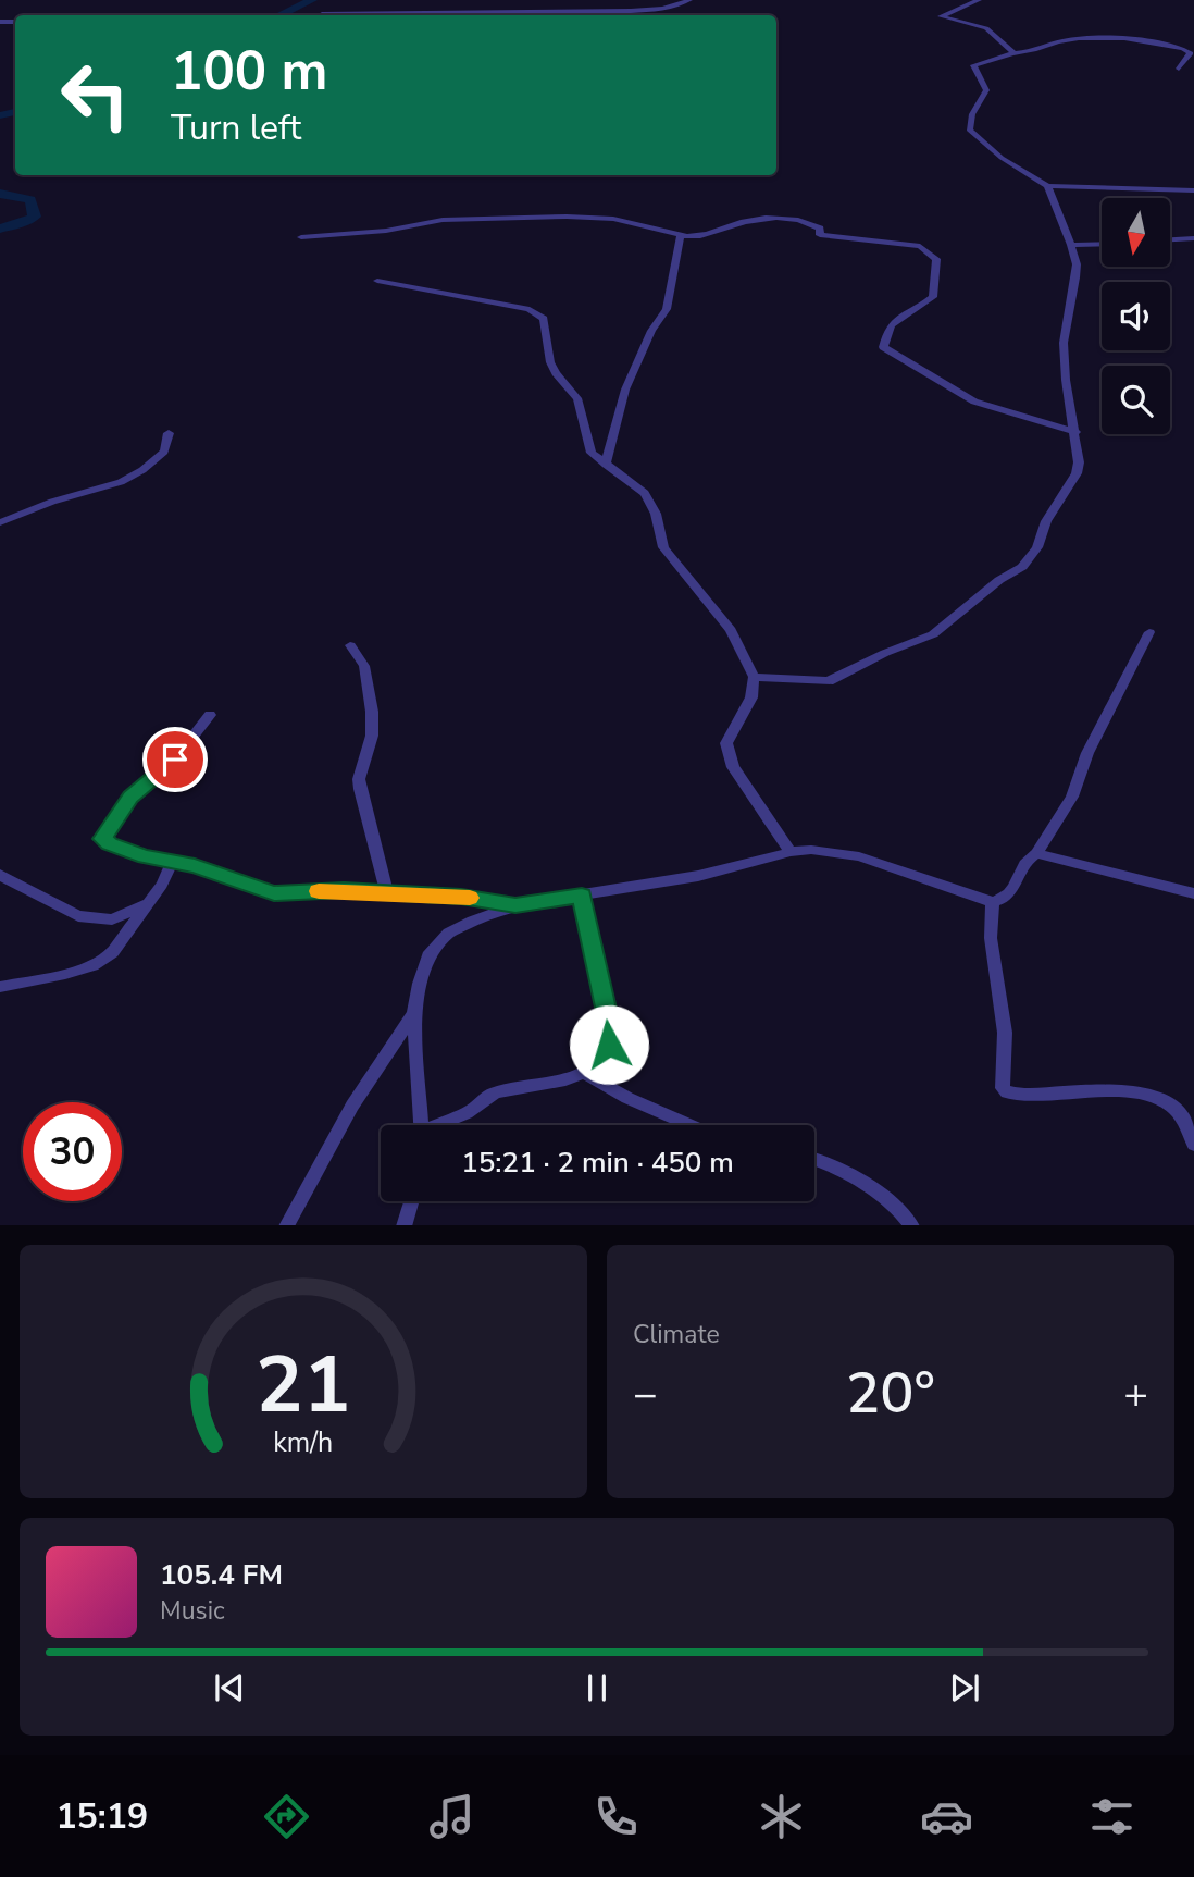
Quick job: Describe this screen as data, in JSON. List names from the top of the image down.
{
  "north": "bottom",
  "page": {
    "turn": ["100 m", "Turn left"],
    "limit": "30",
    "trip": "15:21 · 2 min · 450 m",
    "tile": "Climate",
    "heat": ["−", "20°", "+"],
    "song": ["105.4 FM", "Music"],
    "tabs": "15:19",
    "gauge": ["21", "km/h"]
  }
}
